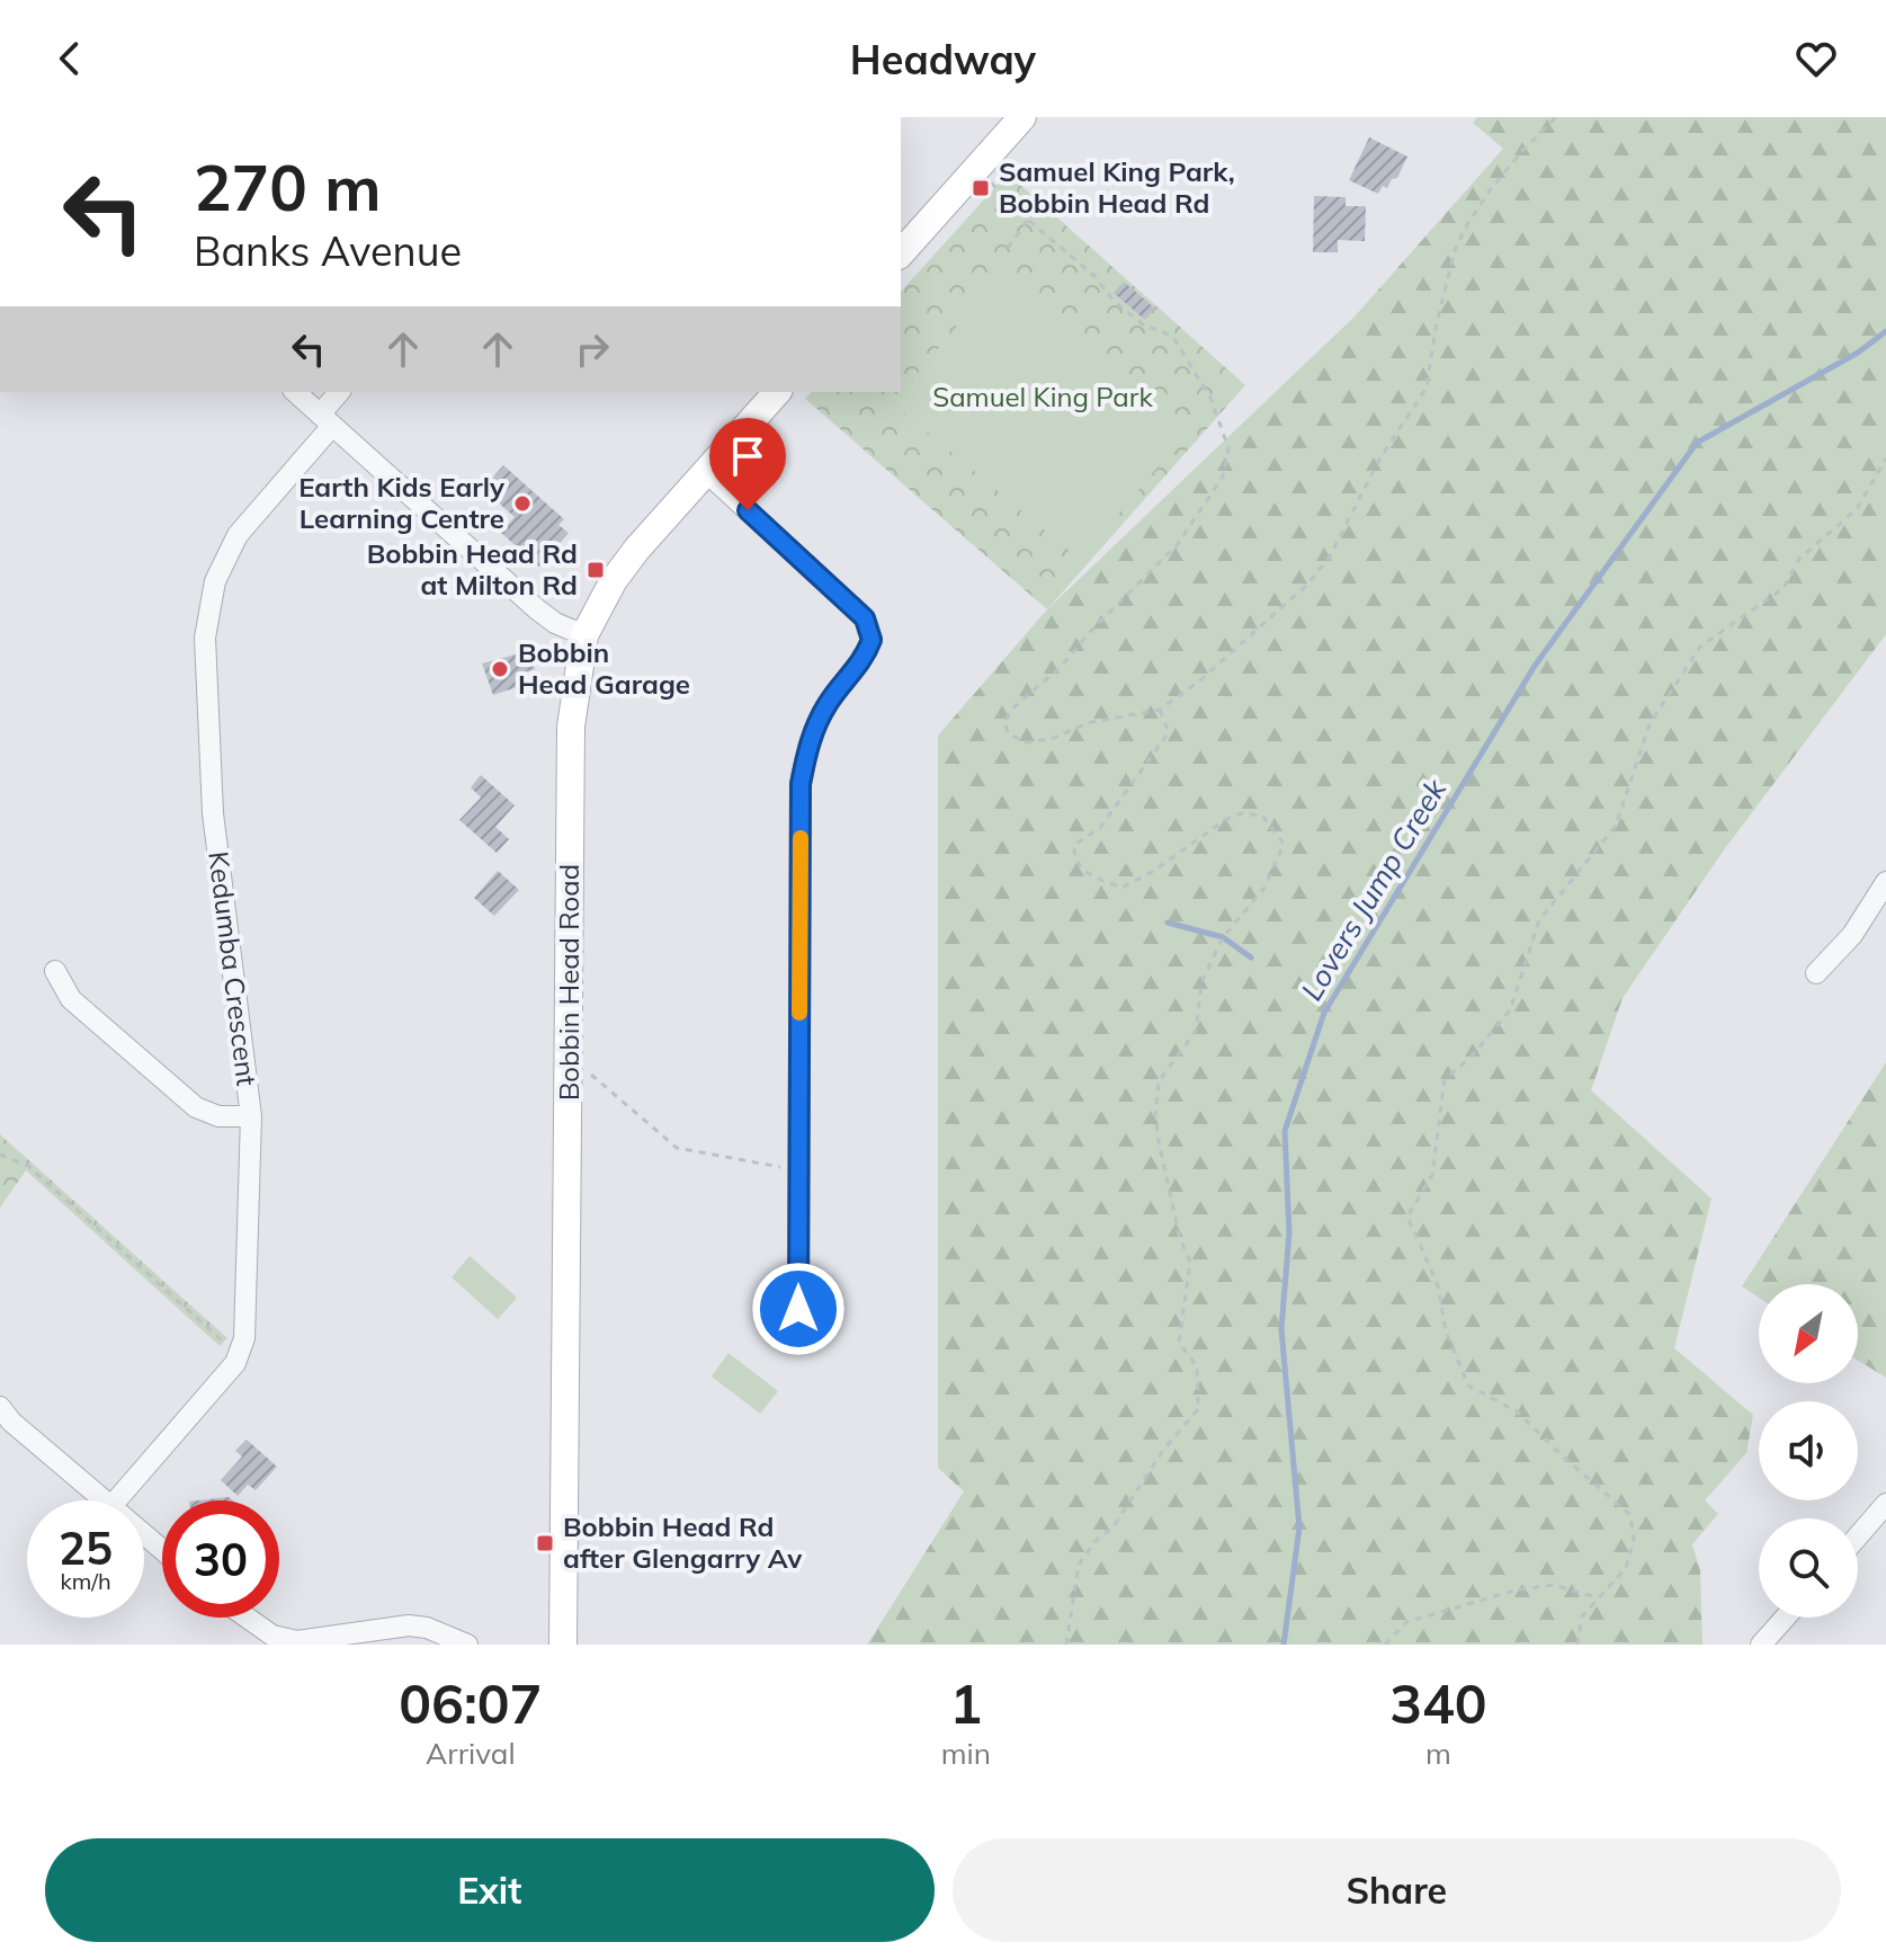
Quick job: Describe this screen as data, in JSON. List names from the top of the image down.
{
  "streets": {
    "main road": ["Bobbin Head Road"],
    "street": ["Kedumba Crescent"]
  },
  "water": ["Lovers Jump Creek"],
  "parks": ["Samuel King Park"],
  "places": {
    "transit": ["Samuel King Park, Bobbin Head Rd", "Bobbin Head Rd at Milton Rd", "Bobbin Head Rd after Glengarry Av"],
    "other": ["Earth Kids Early Learning Centre", "Bobbin Head Garage"]
  },
  "north": "bottom left",
  "page": {
    "header": "Headway",
    "turn": ["270 m", "Banks Avenue"],
    "speed": "25 km/h",
    "limit": "30",
    "eta": [
      "06:07",
      "Arrival",
      "1",
      "min",
      "340",
      "m"
    ],
    "buttons": ["Exit", "Share"]
  }
}
